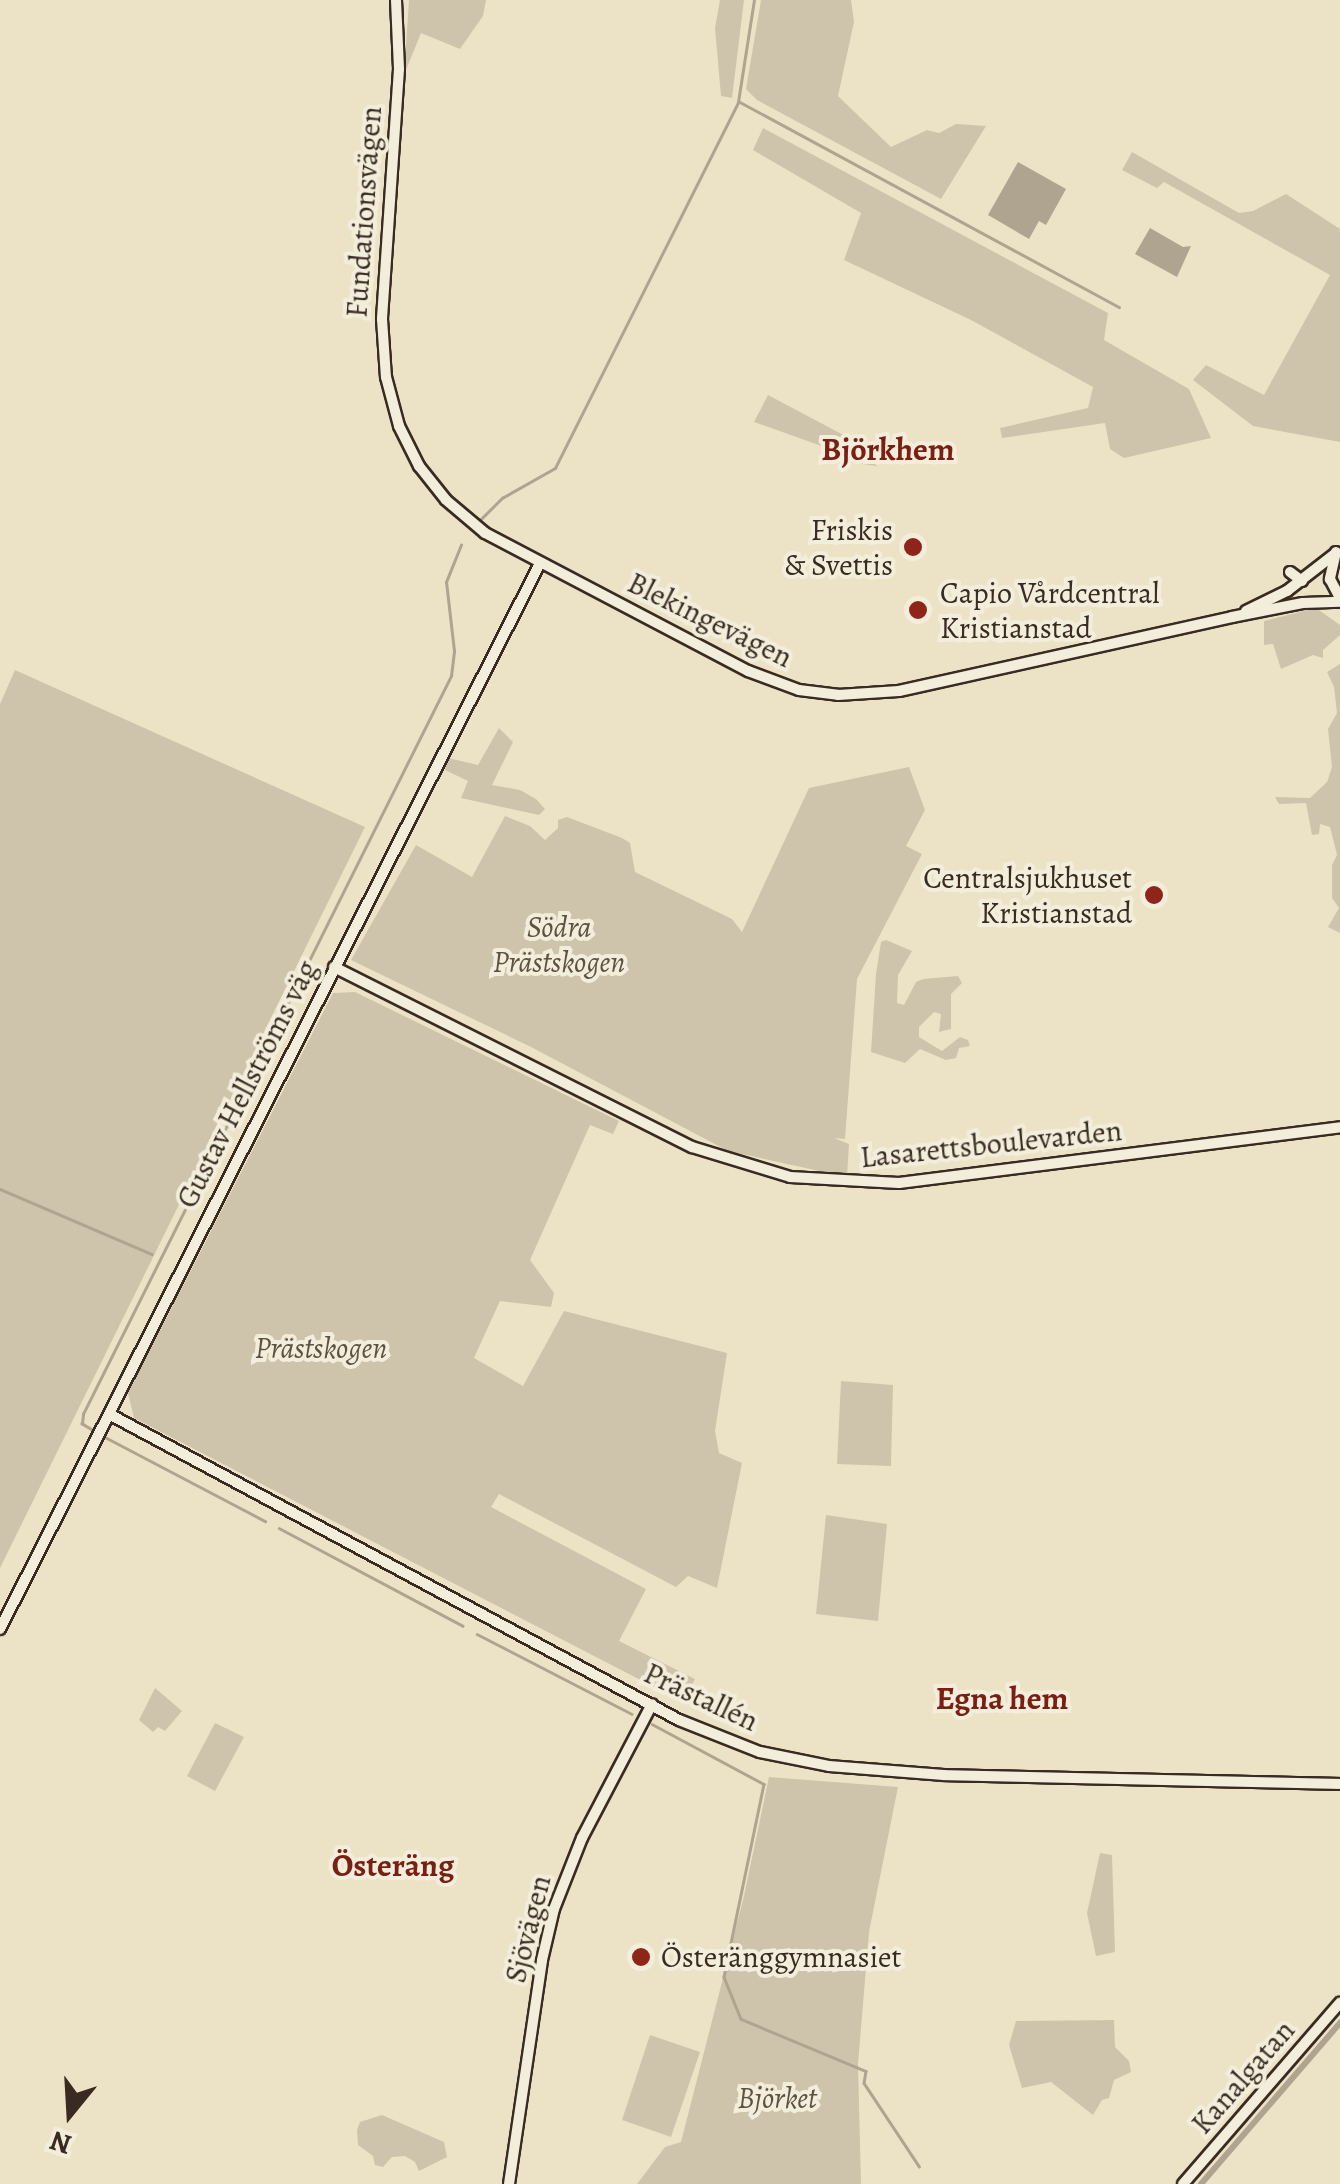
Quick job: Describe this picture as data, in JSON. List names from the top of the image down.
{
  "streets": {
    "street": [
      "Fundationsvägen",
      "Blekingevägen",
      "Gustav Hellströms väg",
      "Lasarettsboulevarden",
      "Prästallén",
      "Sjövägen",
      "Kanalgatan"
    ]
  },
  "crossings": [
    ["Fundationsvägen", "Blekingevägen"],
    ["Blekingevägen", "Gustav Hellströms väg"],
    ["Gustav Hellströms väg", "Lasarettsboulevarden"],
    ["Gustav Hellströms väg", "Prästallén"],
    ["Prästallén", "Sjövägen"]
  ],
  "districts": ["Björkhem", "Egna hem", "Österäng"],
  "parks": ["Södra Prästskogen", "Prästskogen", "Björket"],
  "places": [
    "Friskis & Svettis",
    "Capio Vårdcentral Kristianstad",
    "Centralsjukhuset Kristianstad",
    "Österänggymnasiet"
  ],
  "north": "bottom"
}
